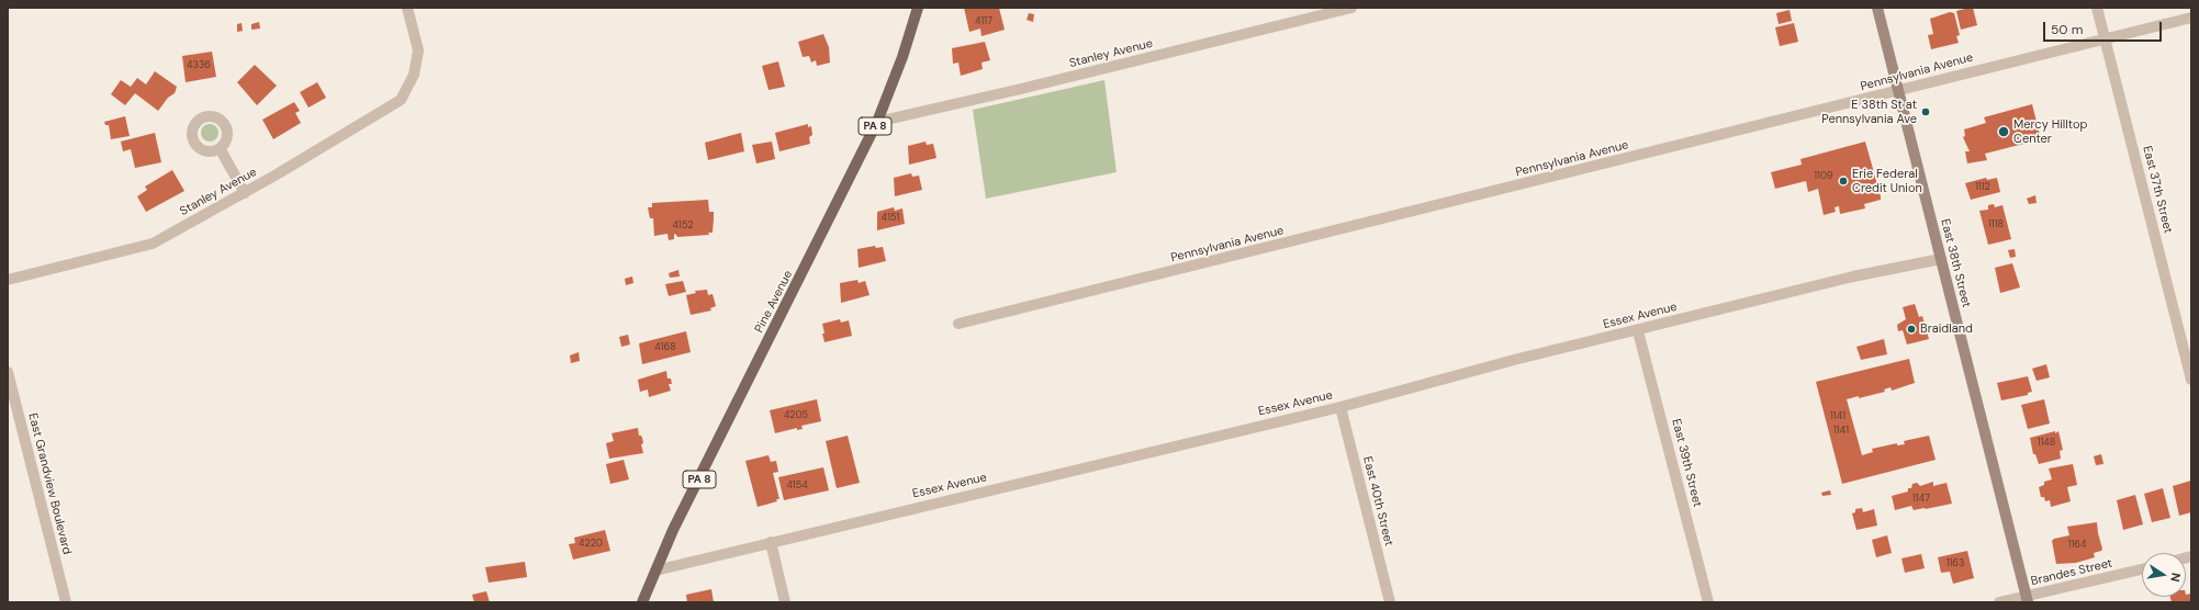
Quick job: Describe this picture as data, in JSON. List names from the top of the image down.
{
  "streets": {
    "main road": ["PA 8", "East 38th Street", "Pine Avenue"],
    "street": [
      "Stanley Avenue",
      "Pennsylvania Avenue",
      "East 37th Street",
      "Essex Avenue",
      "East 39th Street",
      "East Grandview Boulevard",
      "East 40th Street",
      "Brandes Street"
    ]
  },
  "crossings": [
    ["Stanley Avenue", "Pine Avenue"],
    ["Pennsylvania Avenue", "East 37th Street"],
    ["Pennsylvania Avenue", "East 38th Street"],
    ["East 38th Street", "Essex Avenue"],
    ["East 38th Street", "Brandes Street"],
    ["Pine Avenue", "Essex Avenue"],
    ["Essex Avenue", "East 39th Street"],
    ["Essex Avenue", "East 40th Street"]
  ],
  "places": [
    "E 38th St at Pennsylvania Ave",
    "Mercy Hilltop Center",
    "Erie Federal Credit Union",
    "Braidland"
  ],
  "house_numbers": [
    "4117",
    "4336",
    "1109",
    "1112",
    "4151",
    "1118",
    "4152",
    "4168",
    "4205",
    "1141",
    "1141",
    "1148",
    "4154",
    "1147",
    "4220",
    "1164",
    "1163"
  ],
  "scale_bar": "50 m",
  "north": "right"
}
